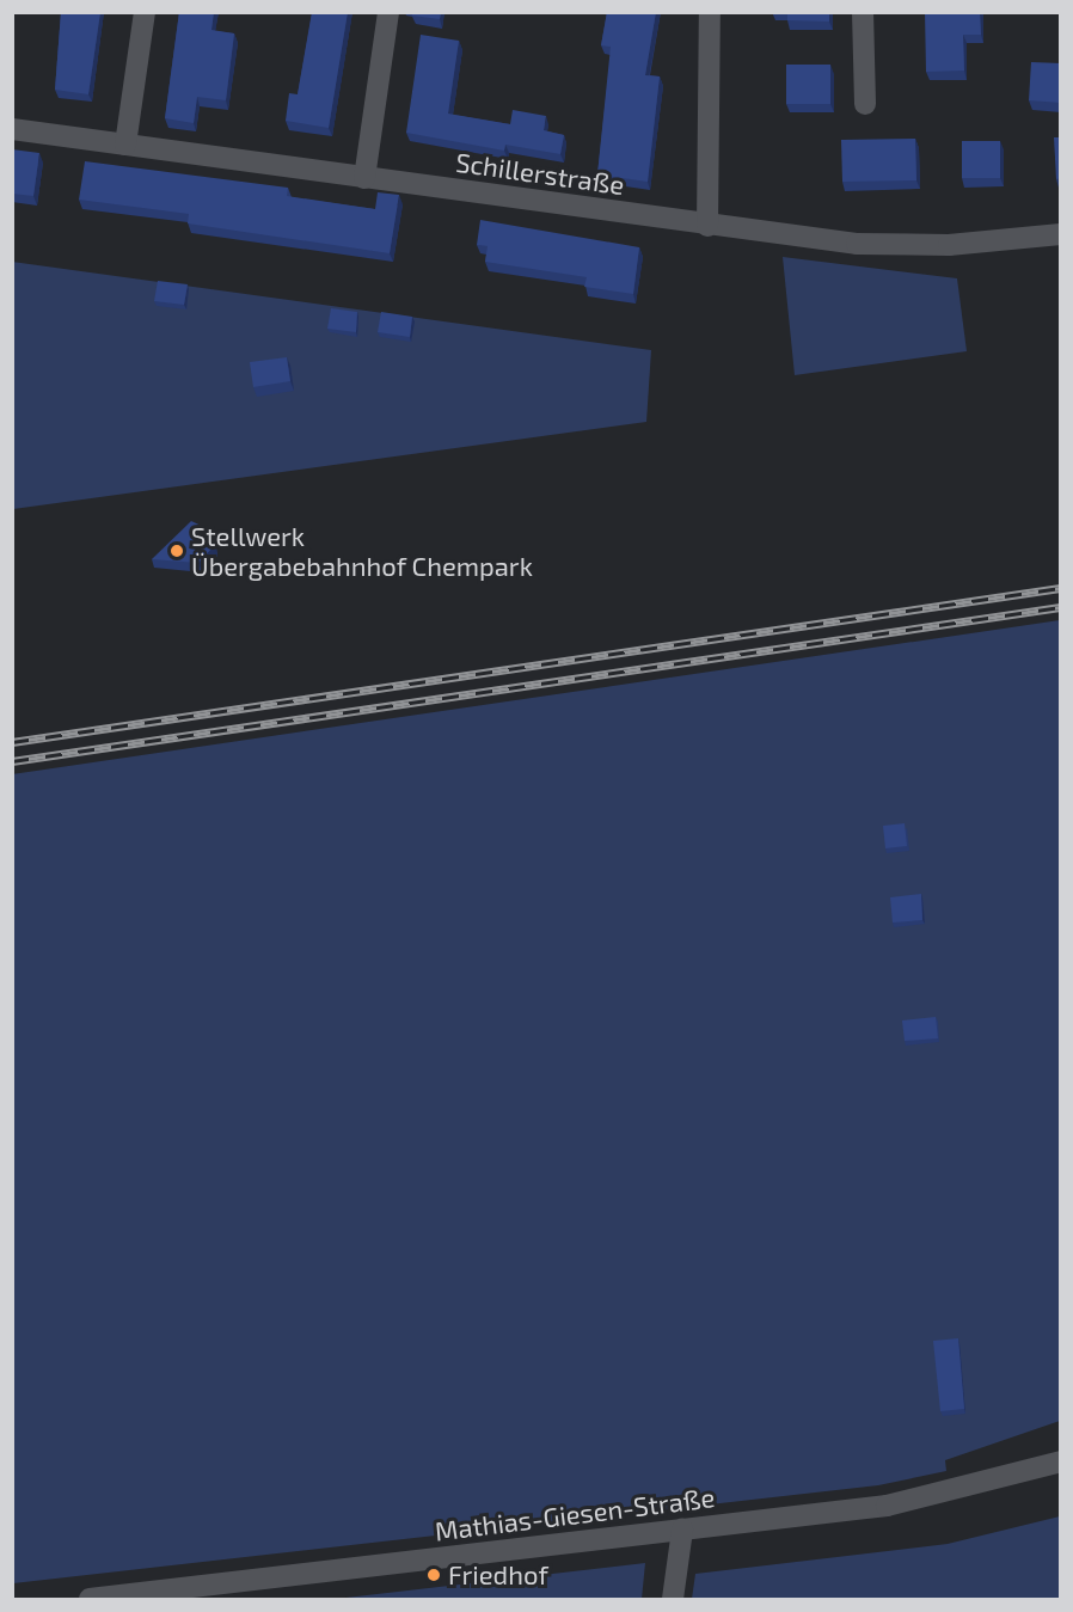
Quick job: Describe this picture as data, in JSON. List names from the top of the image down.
{
  "streets": {
    "street": ["Schillerstraße", "Mathias-Giesen-Straße"]
  },
  "places": ["Stellwerk Übergabebahnhof Chempark", "Friedhof"]
}
